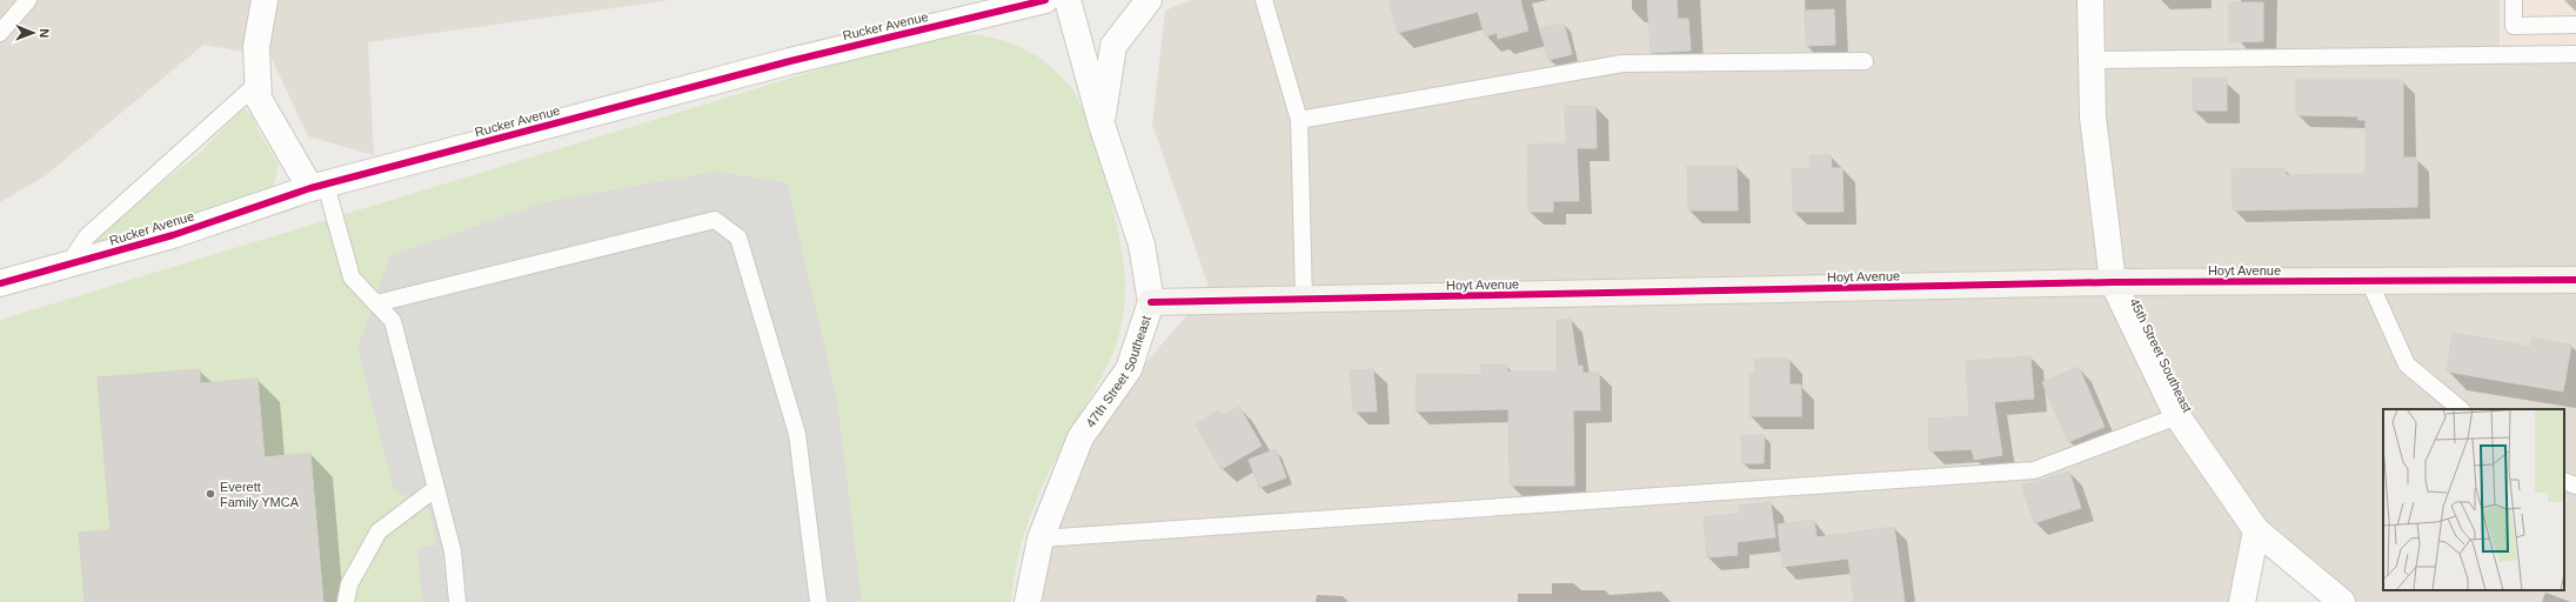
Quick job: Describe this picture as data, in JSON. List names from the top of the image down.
{
  "streets": {
    "street": [
      "Rucker Avenue",
      "Hoyt Avenue",
      "45th Street Southeast",
      "47th Street Southeast"
    ]
  },
  "crossings": [
    ["Hoyt Avenue", "45th Street Southeast"],
    ["Hoyt Avenue", "47th Street Southeast"]
  ],
  "places": ["Everett Family YMCA"],
  "north": "right"
}
